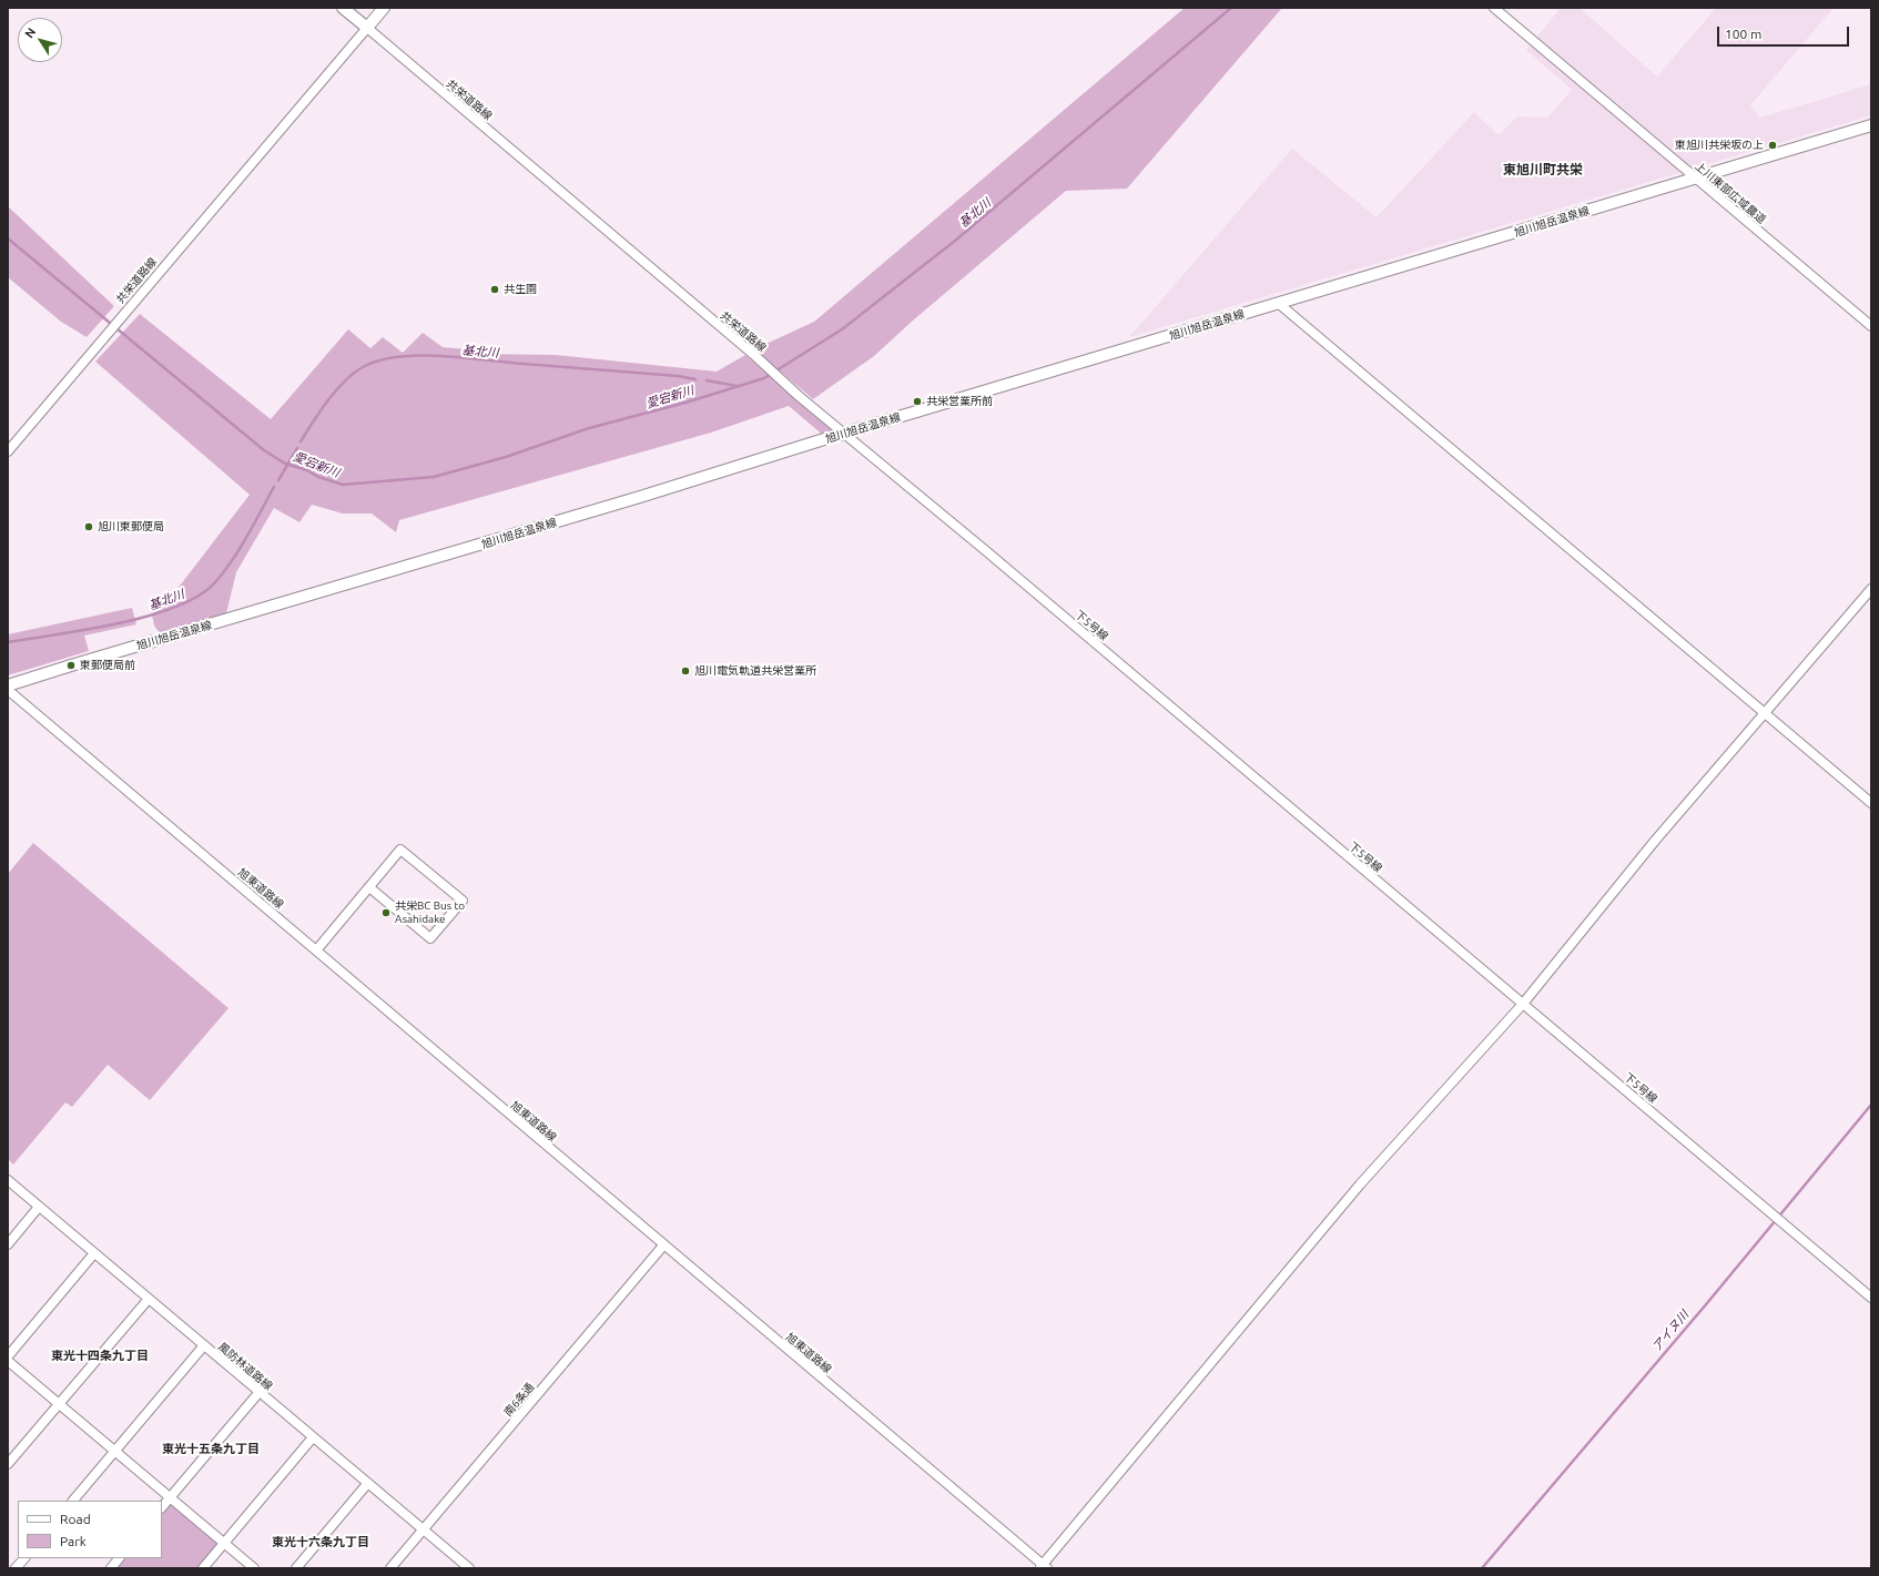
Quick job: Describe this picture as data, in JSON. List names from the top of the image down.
{
  "streets": {
    "main road": ["旭川旭岳温泉線"],
    "street": [
      "共栄道路線",
      "上川東部広域農道",
      "下5号線",
      "旭東道路線",
      "風防林道路線",
      "南6条通"
    ]
  },
  "crossings": [
    ["共栄道路線", "旭川旭岳温泉線"],
    ["共栄道路線", "下5号線"],
    ["上川東部広域農道", "旭川旭岳温泉線"],
    ["旭川旭岳温泉線", "下5号線"],
    ["旭東道路線", "南6条通"],
    ["風防林道路線", "南6条通"]
  ],
  "districts": [
    "東旭川町共栄",
    "東光十四条九丁目",
    "東光十五条九丁目",
    "東光十六条九丁目"
  ],
  "water": ["基北川", "愛宕新川", "アイヌ川"],
  "places": [
    "東旭川共栄坂の上",
    "共生園",
    "共栄営業所前",
    "旭川東郵便局",
    "東郵便局前",
    "旭川電気軌道共栄営業所",
    "共栄BC Bus to Asahidake"
  ],
  "legend": ["Road", "Park"],
  "scale_bar": "100 m",
  "north": "top left"
}
